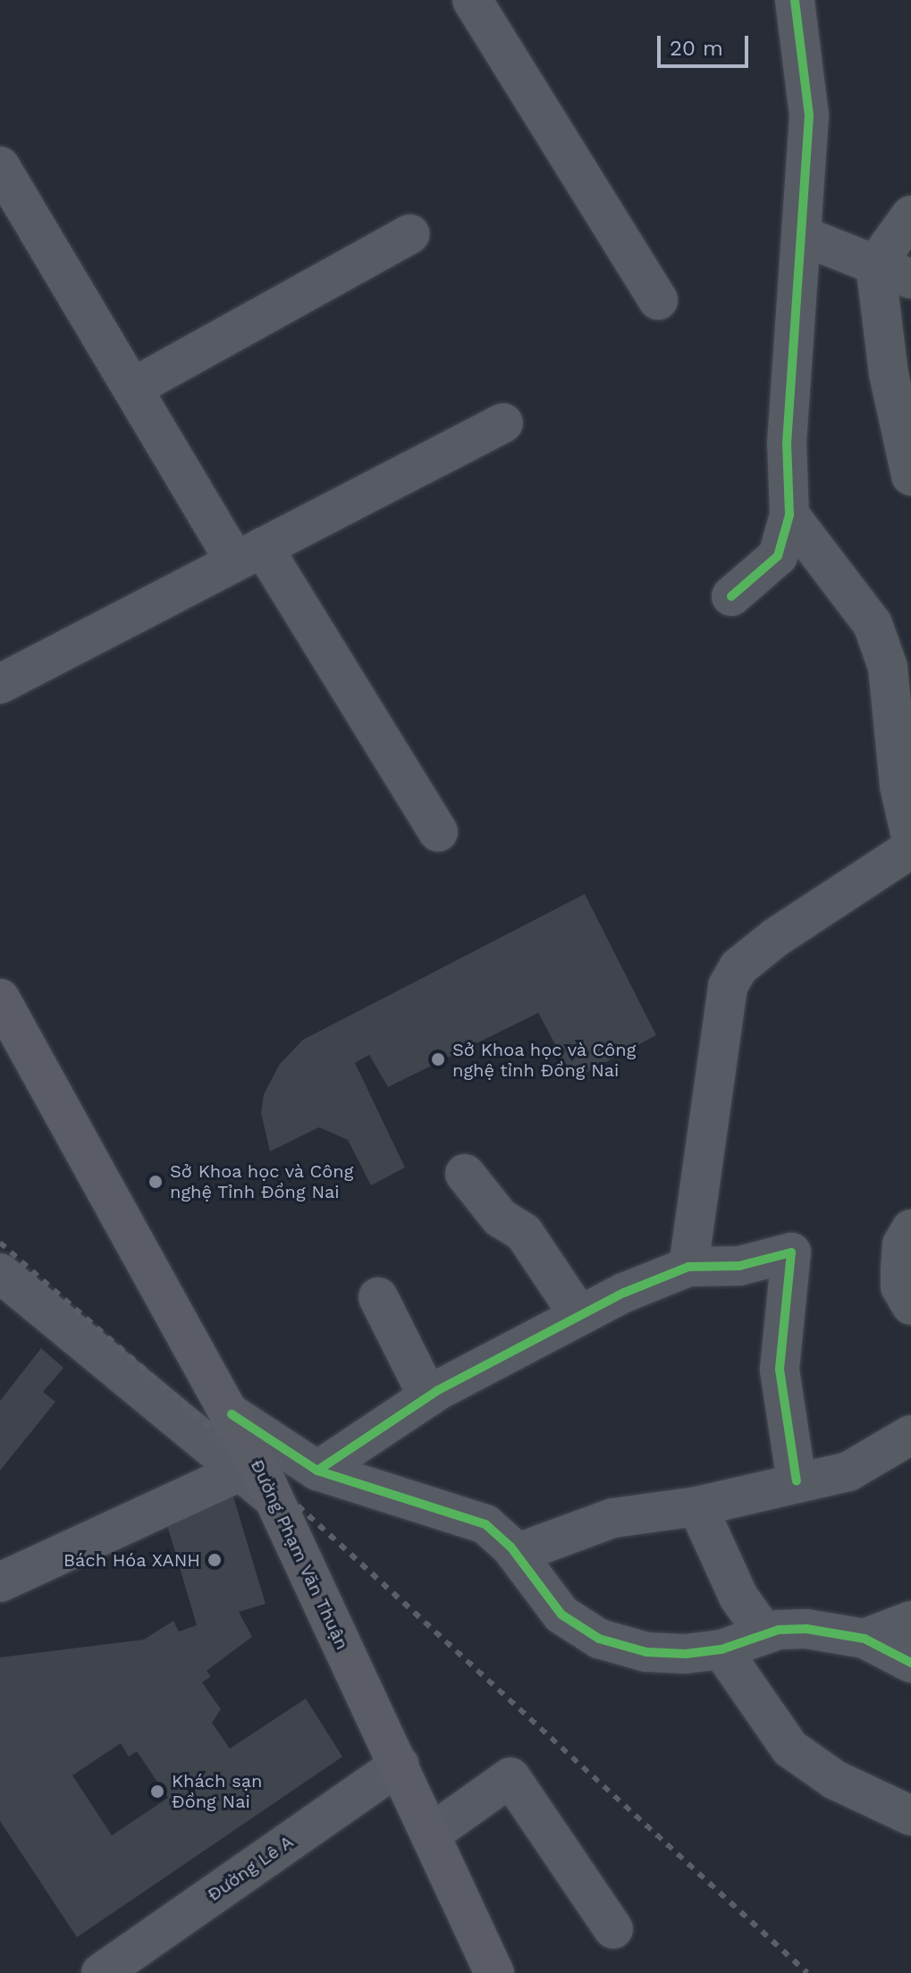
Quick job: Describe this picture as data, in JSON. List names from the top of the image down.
{
  "streets": {
    "main road": ["Đường Phạm Văn Thuận"],
    "street": ["Đường Lê A"]
  },
  "crossings": [
    ["Đường Phạm Văn Thuận", "Đường Lê A"]
  ],
  "places": [
    "Sở Khoa học và Công nghệ tỉnh Đồng Nai",
    "Sở Khoa học và Công nghệ Tỉnh Đồng Nai",
    "Bách Hóa XANH",
    "Khách sạn Đồng Nai"
  ],
  "scale_bar": "20 m"
}
